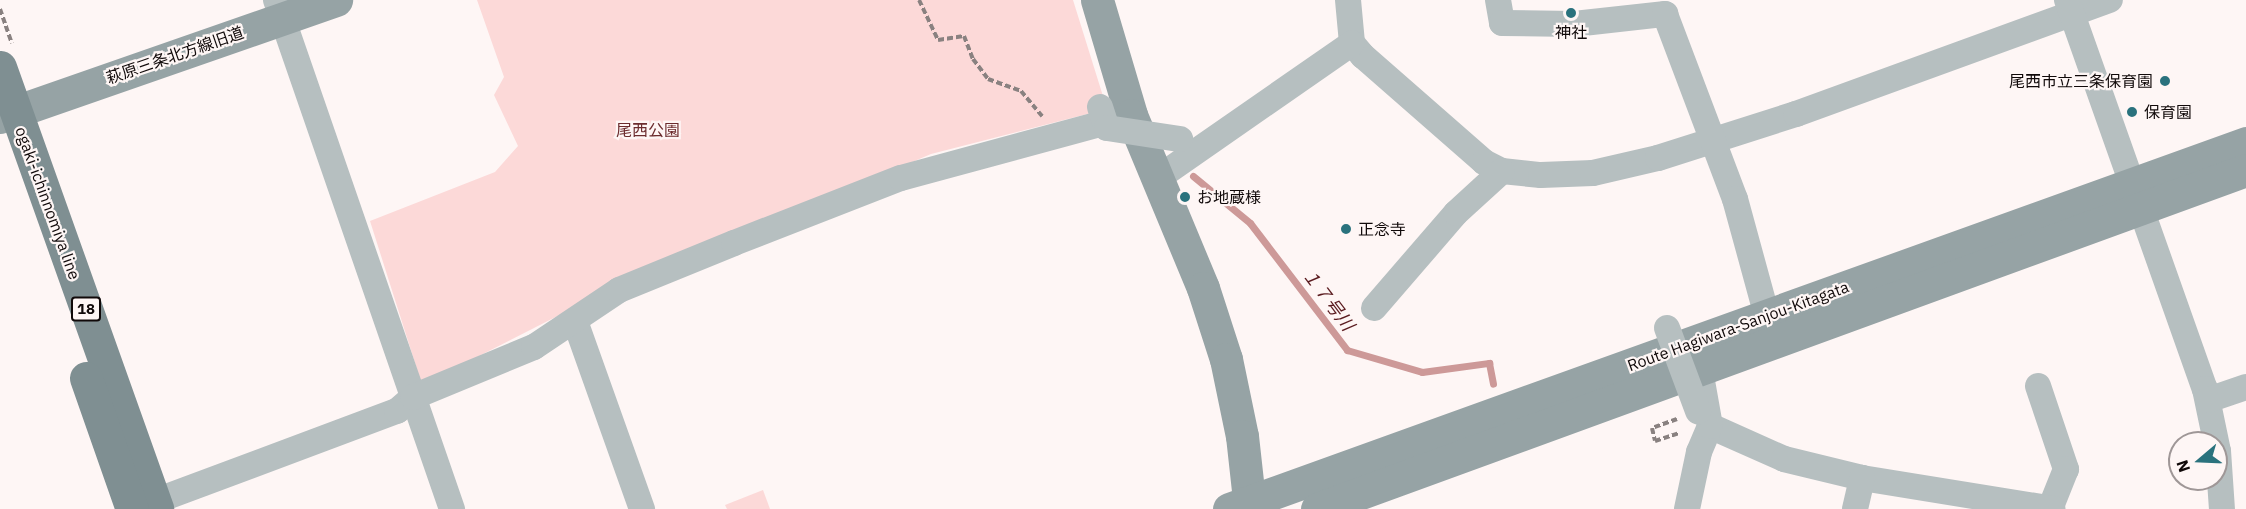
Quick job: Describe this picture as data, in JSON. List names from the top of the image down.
{
  "streets": {
    "main road": [
      "萩原三条北方線旧道",
      "ogaki-ichinnomiya line",
      "18",
      "Route Hagiwara-Sanjou-Kitagata"
    ]
  },
  "crossings": [
    ["萩原三条北方線旧道", "ogaki-ichinnomiya line"]
  ],
  "water": ["１７号川"],
  "parks": ["尾西公園"],
  "places": [
    "神社",
    "尾西市立三条保育園",
    "保育園",
    "お地蔵様",
    "正念寺"
  ],
  "north": "left"
}
